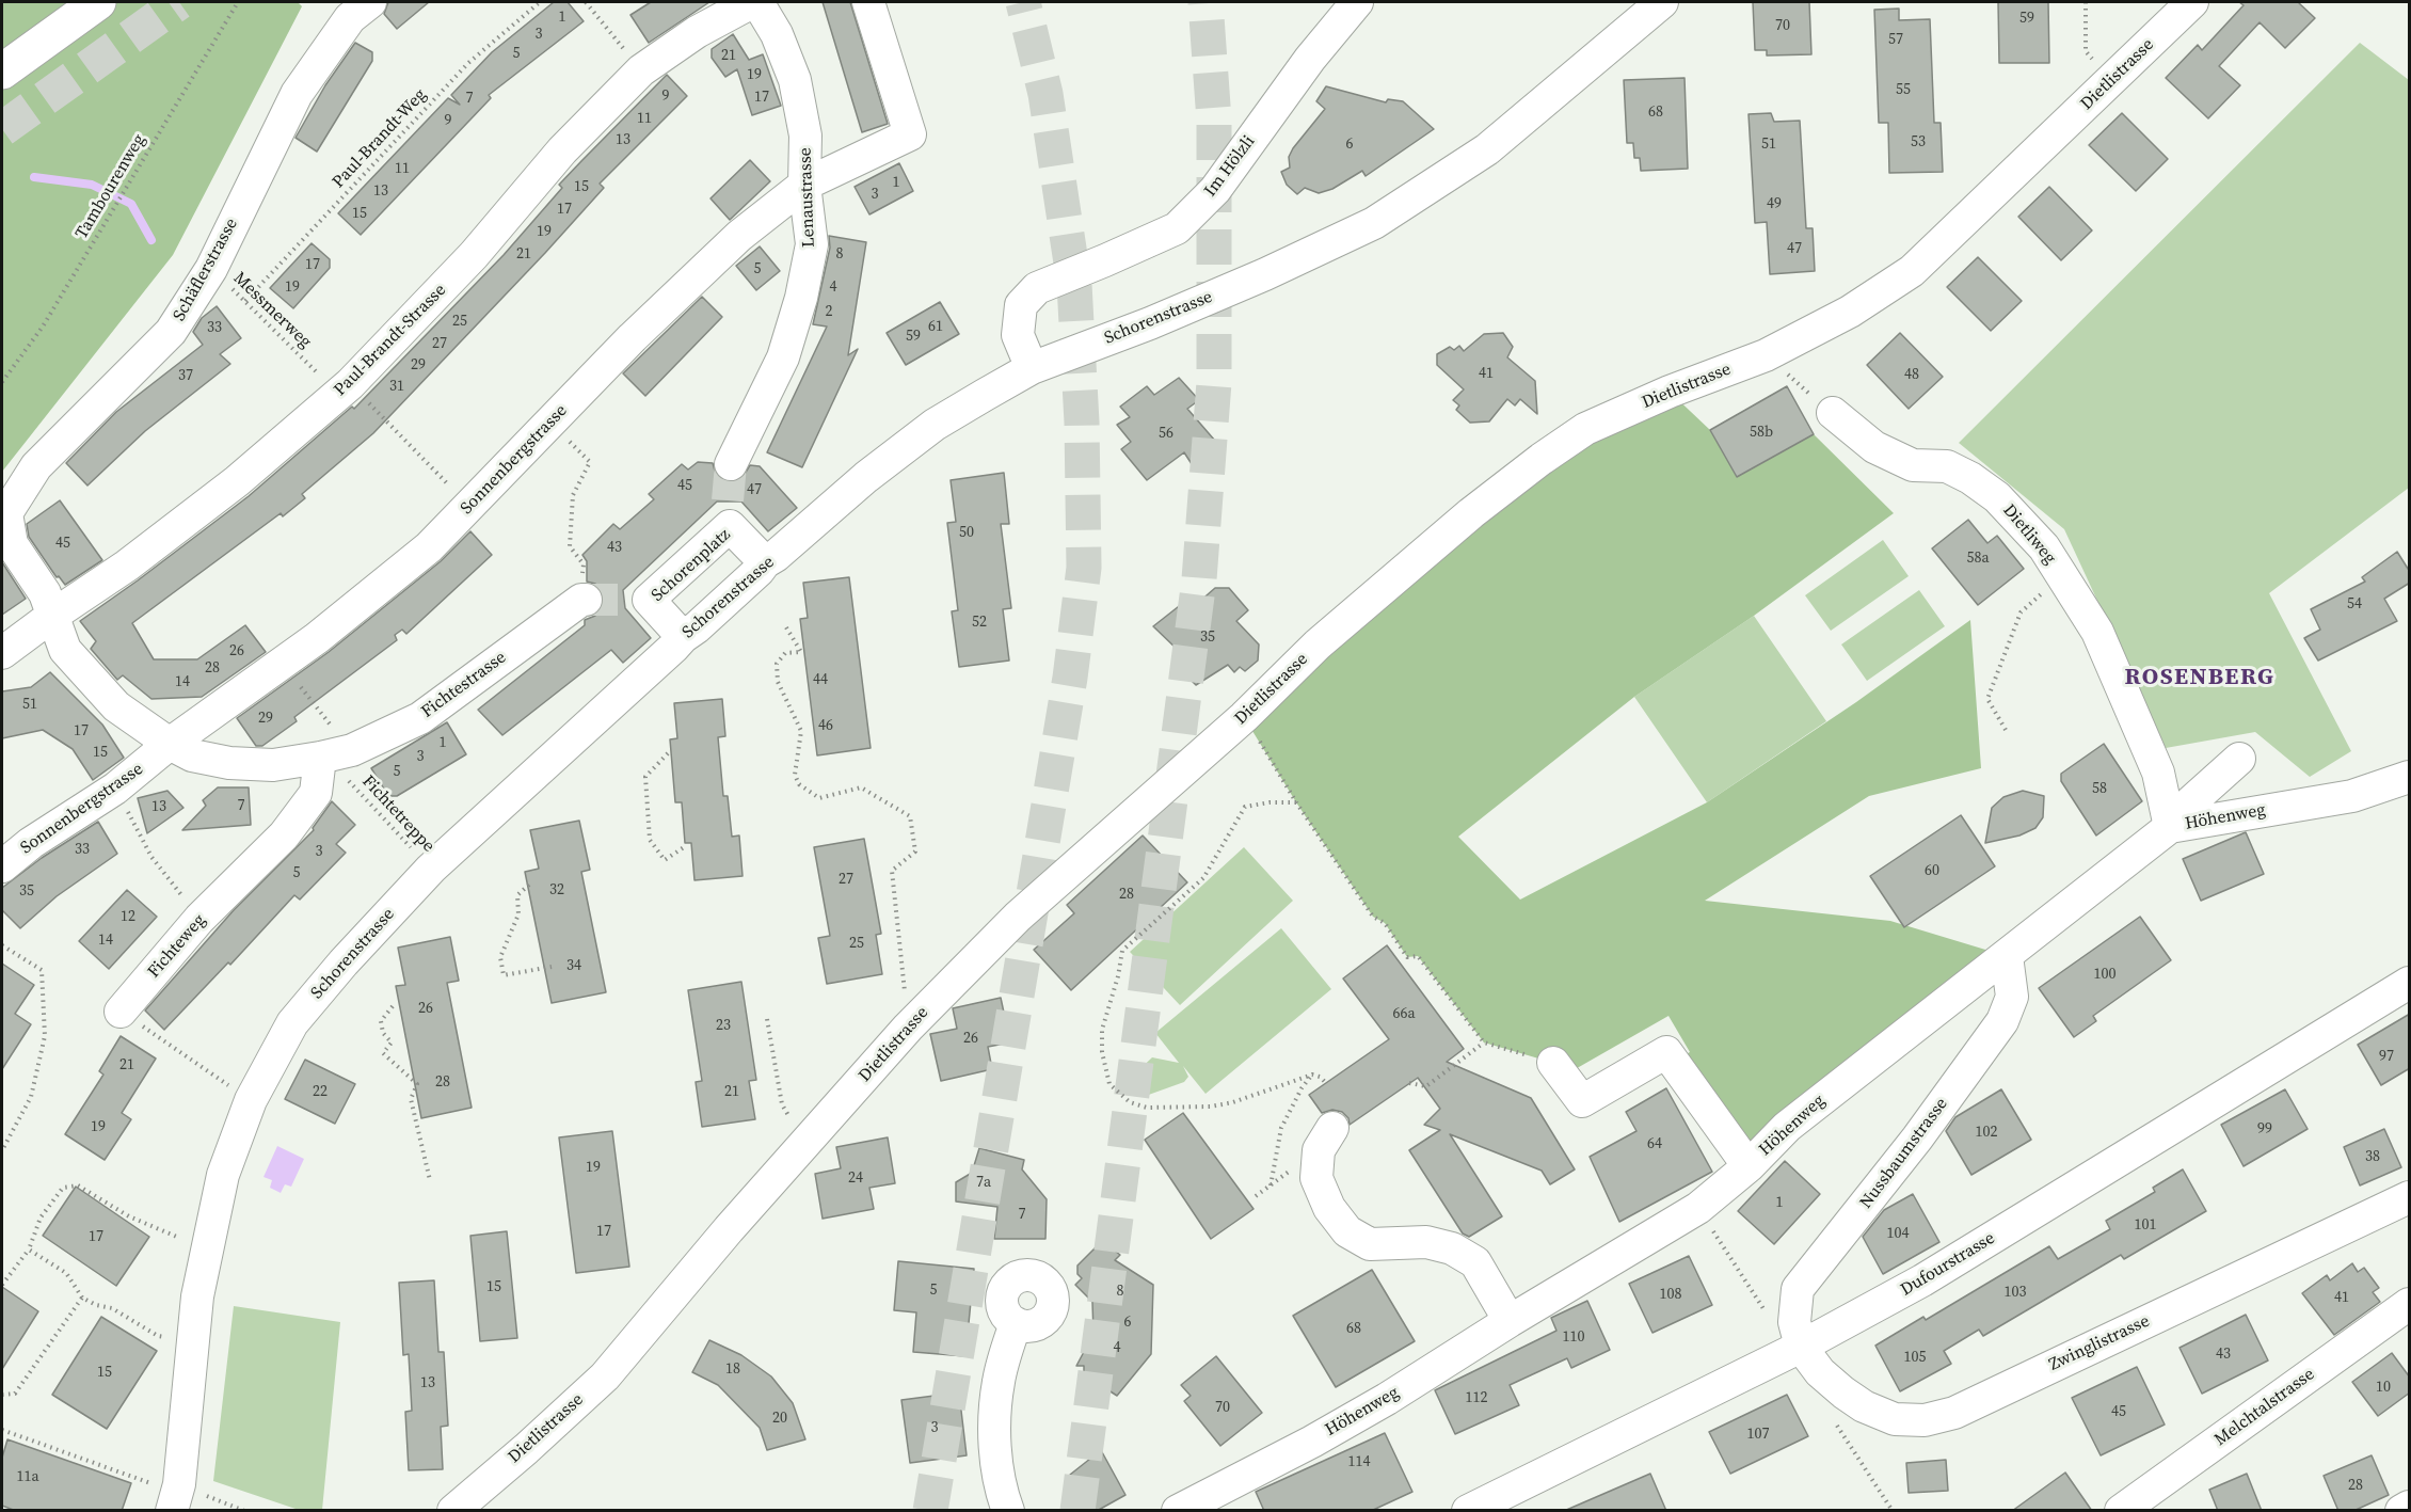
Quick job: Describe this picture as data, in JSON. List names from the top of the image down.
{
  "streets": {
    "street": [
      "Dietlistrasse",
      "Im Hölzli",
      "Lenaustrasse",
      "Schäflerstrasse",
      "Schorenstrasse",
      "Paul-Brandt-Strasse",
      "Sonnenbergstrasse",
      "Dietliweg",
      "Schorenplatz",
      "Fichtestrasse",
      "Höhenweg",
      "Fichteweg",
      "Nussbaumstrasse",
      "Dufourstrasse",
      "Zwinglistrasse",
      "Melchtalstrasse"
    ],
    "path": [
      "Paul-Brandt-Weg",
      "Tambourenweg",
      "Messmerweg",
      "Fichtetreppe"
    ]
  },
  "crossings": [
    ["Paul-Brandt-Weg", "Messmerweg"],
    ["Im Hölzli", "Schorenstrasse"],
    ["Lenaustrasse", "Sonnenbergstrasse"],
    ["Schäflerstrasse", "Messmerweg"],
    ["Schäflerstrasse", "Paul-Brandt-Strasse"],
    ["Schäflerstrasse", "Fichtestrasse"],
    ["Schorenstrasse", "Schorenplatz"],
    ["Schorenstrasse", "Fichtetreppe"],
    ["Paul-Brandt-Strasse", "Fichtestrasse"],
    ["Sonnenbergstrasse", "Fichtestrasse"],
    ["Dietliweg", "Höhenweg"],
    ["Fichtestrasse", "Fichtetreppe"],
    ["Fichtestrasse", "Fichteweg"],
    ["Fichtetreppe", "Fichteweg"],
    ["Höhenweg", "Nussbaumstrasse"],
    ["Nussbaumstrasse", "Dufourstrasse"],
    ["Nussbaumstrasse", "Zwinglistrasse"],
    ["Dufourstrasse", "Zwinglistrasse"]
  ],
  "districts": ["ROSENBERG"],
  "house_numbers": [
    "1",
    "59",
    "70",
    "3",
    "57",
    "5",
    "21",
    "19",
    "55",
    "9",
    "17",
    "7",
    "68",
    "11",
    "9",
    "13",
    "53",
    "6",
    "51",
    "11",
    "1",
    "15",
    "13",
    "3",
    "49",
    "17",
    "15",
    "19",
    "47",
    "21",
    "8",
    "17",
    "5",
    "19",
    "4",
    "2",
    "25",
    "61",
    "33",
    "59",
    "27",
    "29",
    "41",
    "48",
    "37",
    "31",
    "58b",
    "56",
    "45",
    "47",
    "50",
    "45",
    "43",
    "58a",
    "54",
    "52",
    "35",
    "26",
    "28",
    "44",
    "14",
    "51",
    "29",
    "46",
    "17",
    "1",
    "15",
    "3",
    "5",
    "58",
    "7",
    "13",
    "33",
    "3",
    "60",
    "5",
    "27",
    "32",
    "35",
    "28",
    "12",
    "14",
    "25",
    "34",
    "100",
    "26",
    "66a",
    "23",
    "26",
    "97",
    "21",
    "28",
    "22",
    "21",
    "19",
    "99",
    "102",
    "64",
    "38",
    "19",
    "24",
    "7a",
    "1",
    "7",
    "101",
    "17",
    "104",
    "17",
    "15",
    "5",
    "8",
    "103",
    "108",
    "41",
    "6",
    "68",
    "110",
    "4",
    "43",
    "105",
    "18",
    "15",
    "13",
    "10",
    "112",
    "70",
    "45",
    "20",
    "3",
    "107",
    "114",
    "11a",
    "28"
  ]
}
